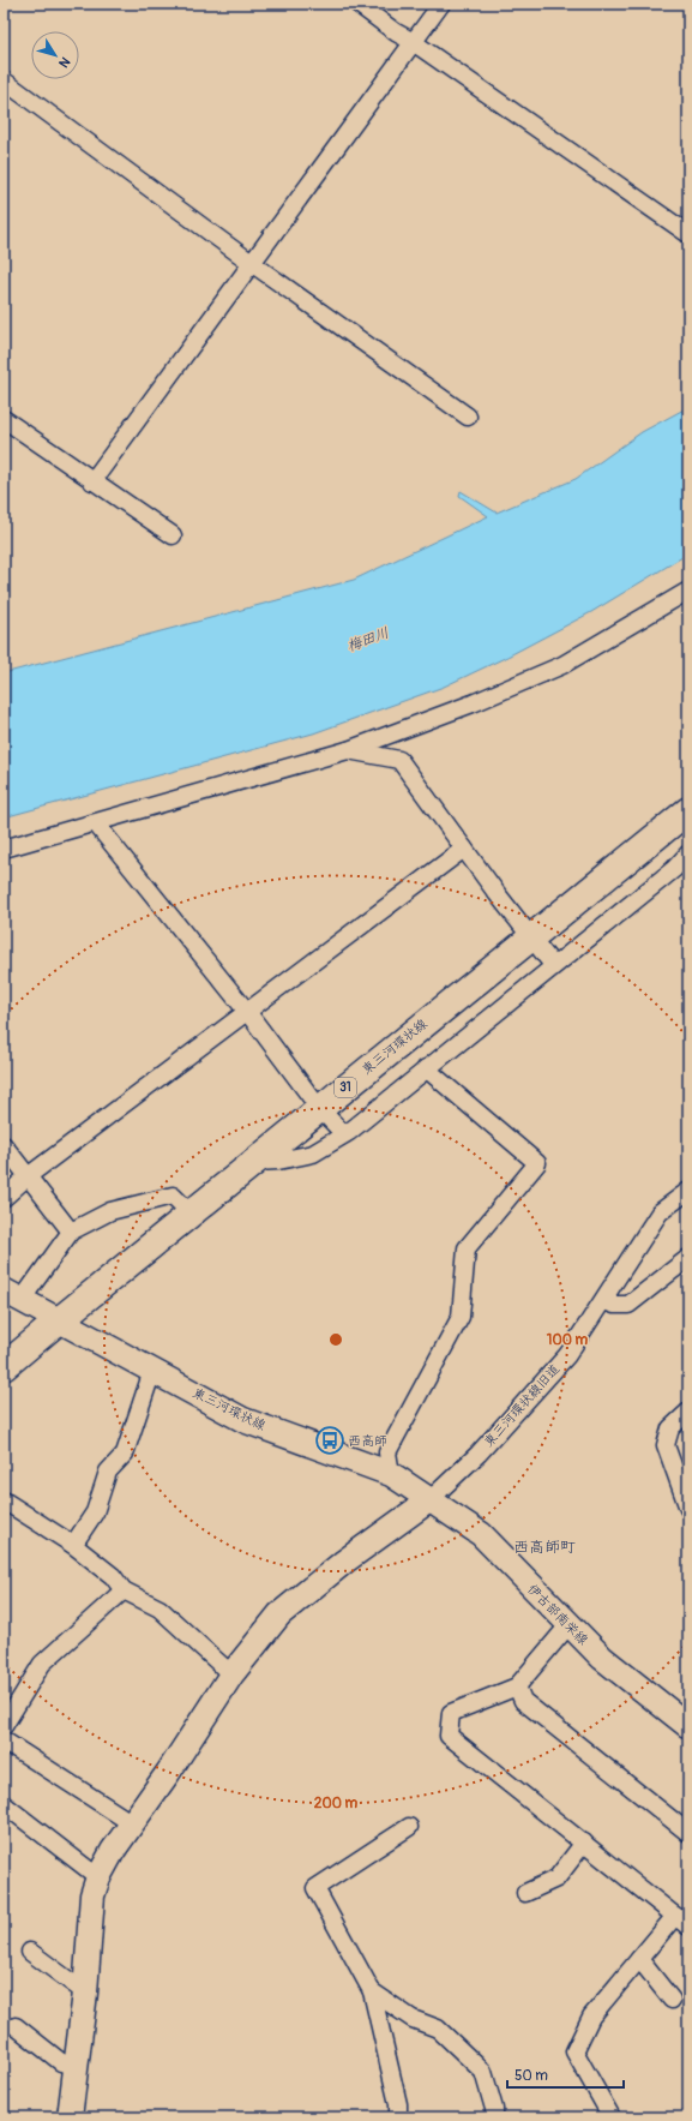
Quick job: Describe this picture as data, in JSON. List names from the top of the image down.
{
  "streets": {
    "main road": ["東三河環状線", "31", "伊古部南栄線"],
    "street": ["東三河環状線旧道"]
  },
  "crossings": [
    ["東三河環状線", "東三河環状線旧道"],
    ["東三河環状線", "伊古部南栄線"],
    ["東三河環状線旧道", "伊古部南栄線"]
  ],
  "districts": ["西高師町"],
  "water": ["梅田川"],
  "places": {
    "bus stop": ["西高師"]
  },
  "scale_bar": "50 m",
  "north": "bottom right",
  "rings": ["100 m", "200 m"]
}
